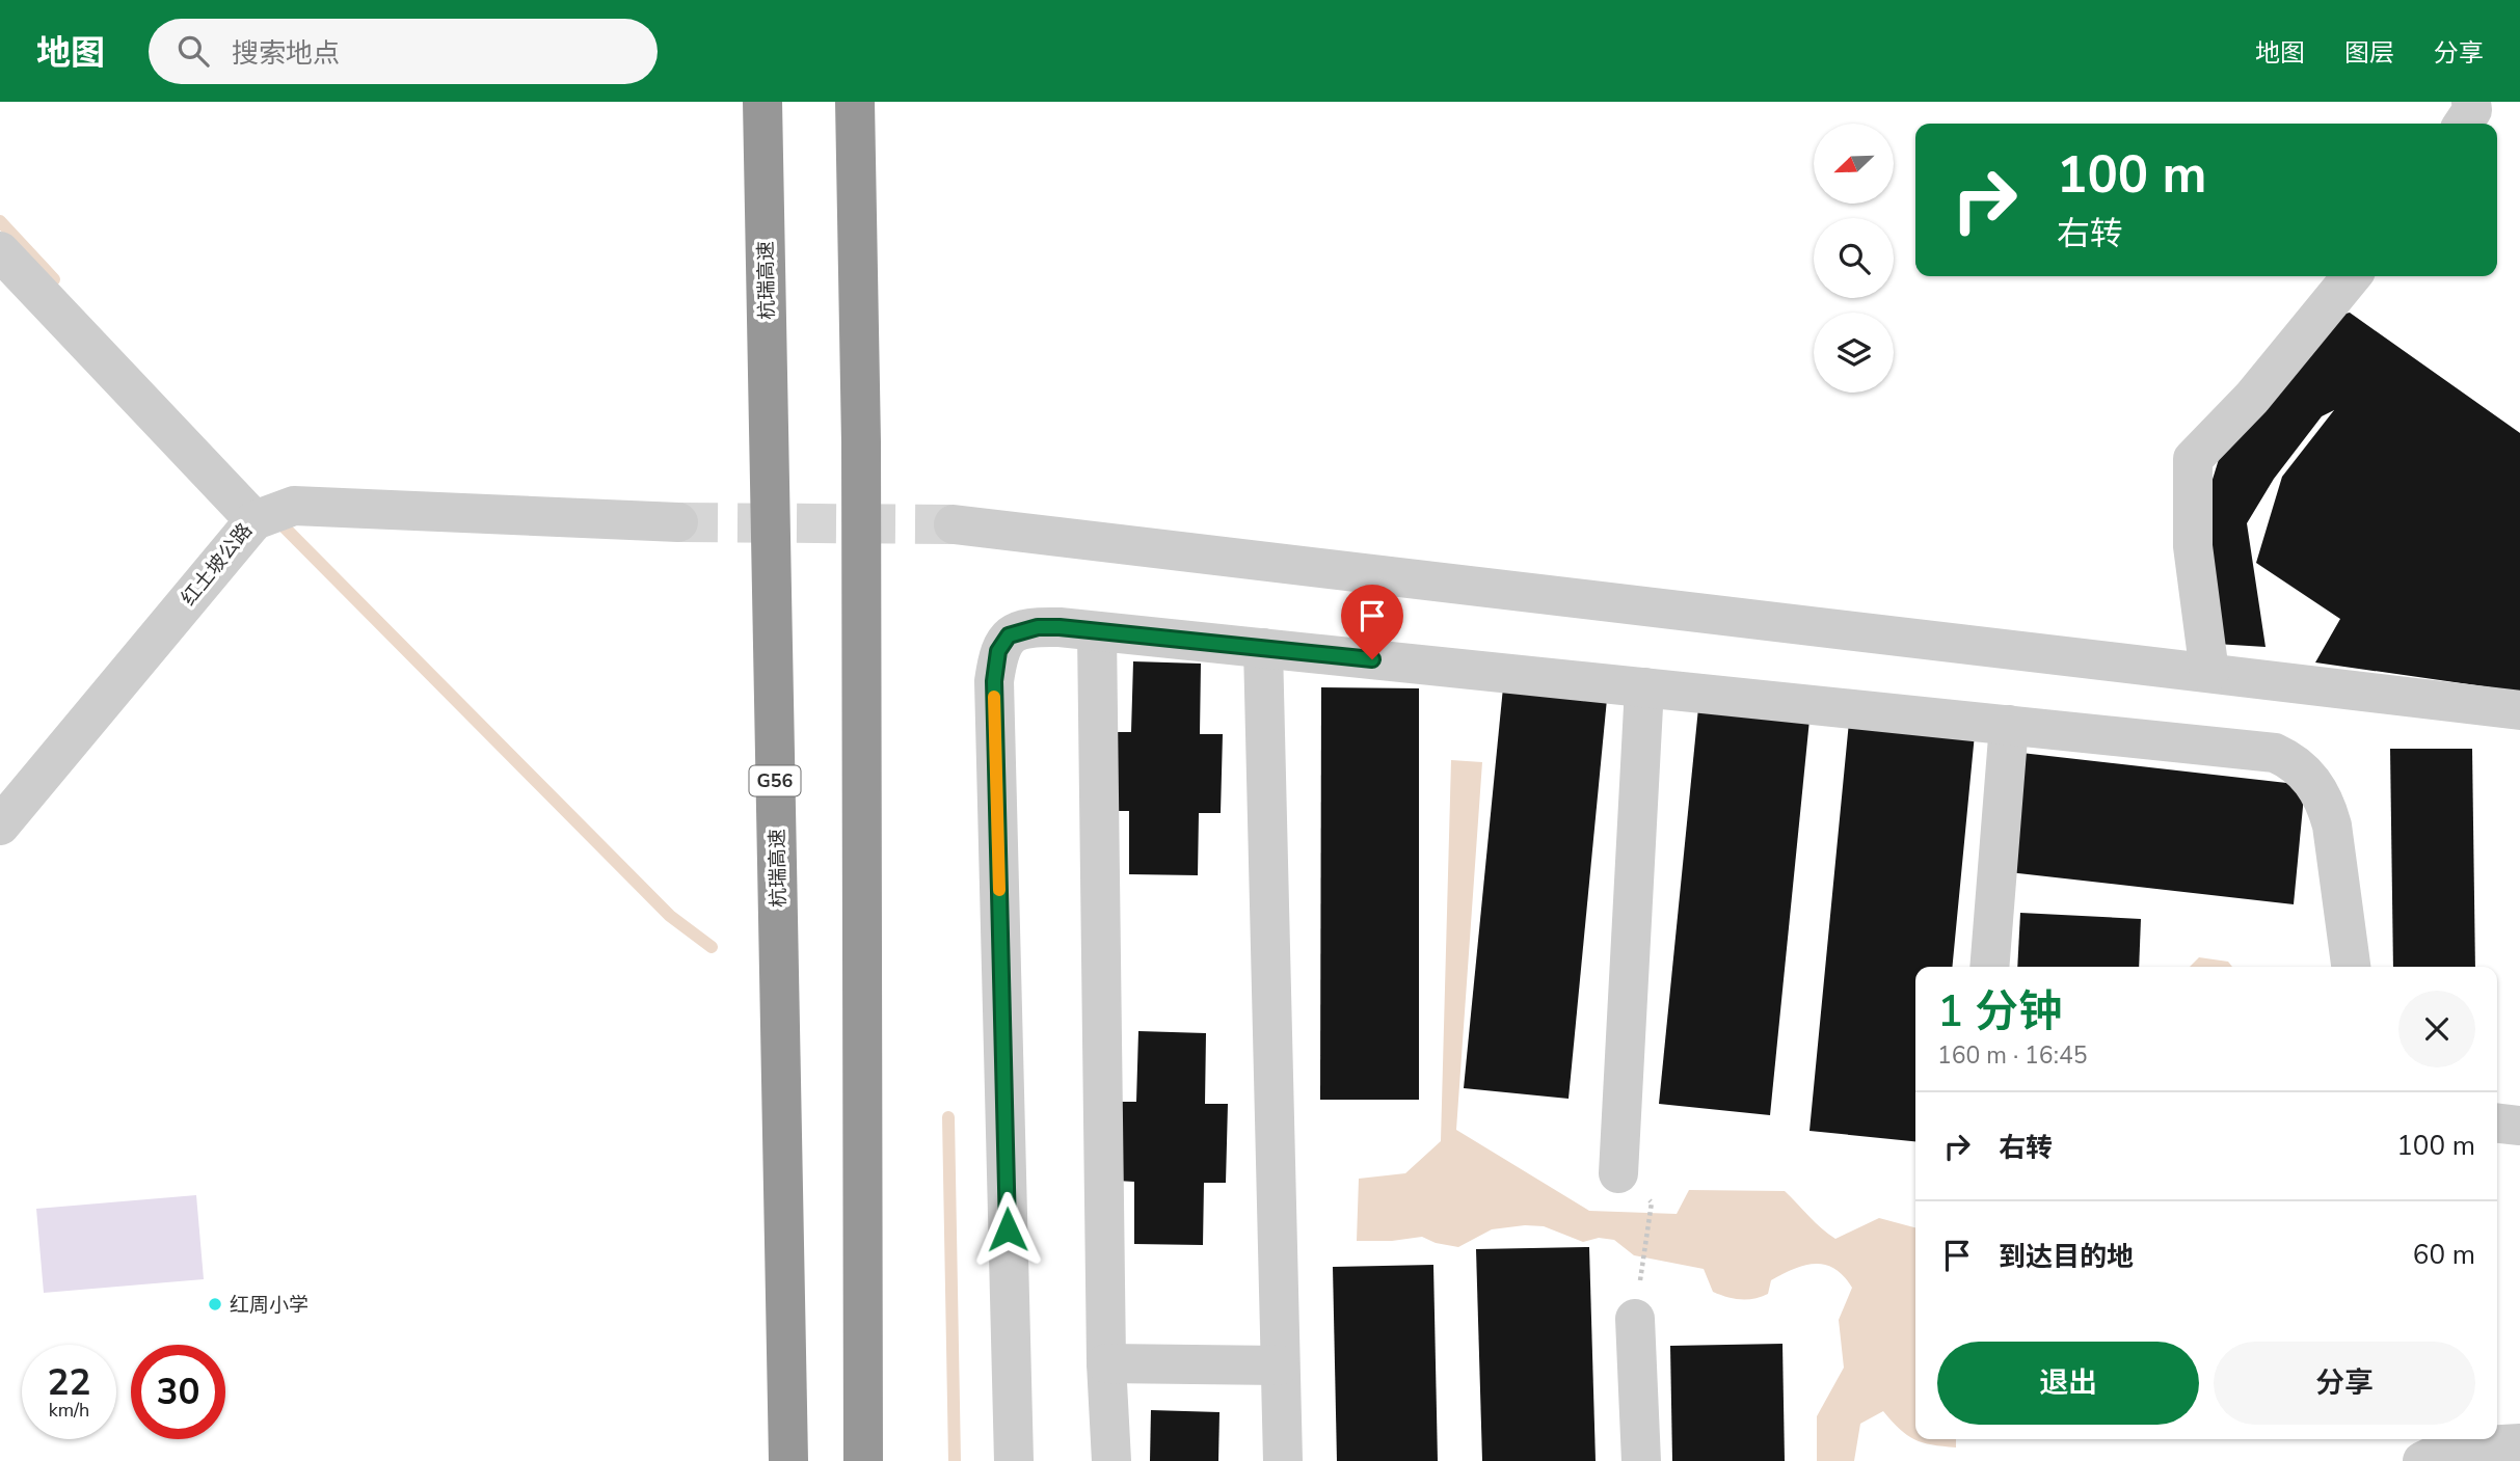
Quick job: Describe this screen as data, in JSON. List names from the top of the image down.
{
  "streets": {
    "highway": ["杭瑞高速", "G56"],
    "street": ["红土坡公路"]
  },
  "places": ["红周小学"],
  "north": "bottom left",
  "page": {
    "header": "地图",
    "search": "搜索地点",
    "nav": ["地图", "图层", "分享"],
    "turn": ["100 m", "右转"],
    "heading": ["1 分钟", "160 m · 16:45"],
    "list": [
      {
        "name": "右转",
        "value": "100 m"
      },
      {
        "name": "到达目的地",
        "value": "60 m"
      }
    ],
    "buttons": ["退出", "分享"],
    "speed": "22 km/h",
    "limit": "30"
  }
}
